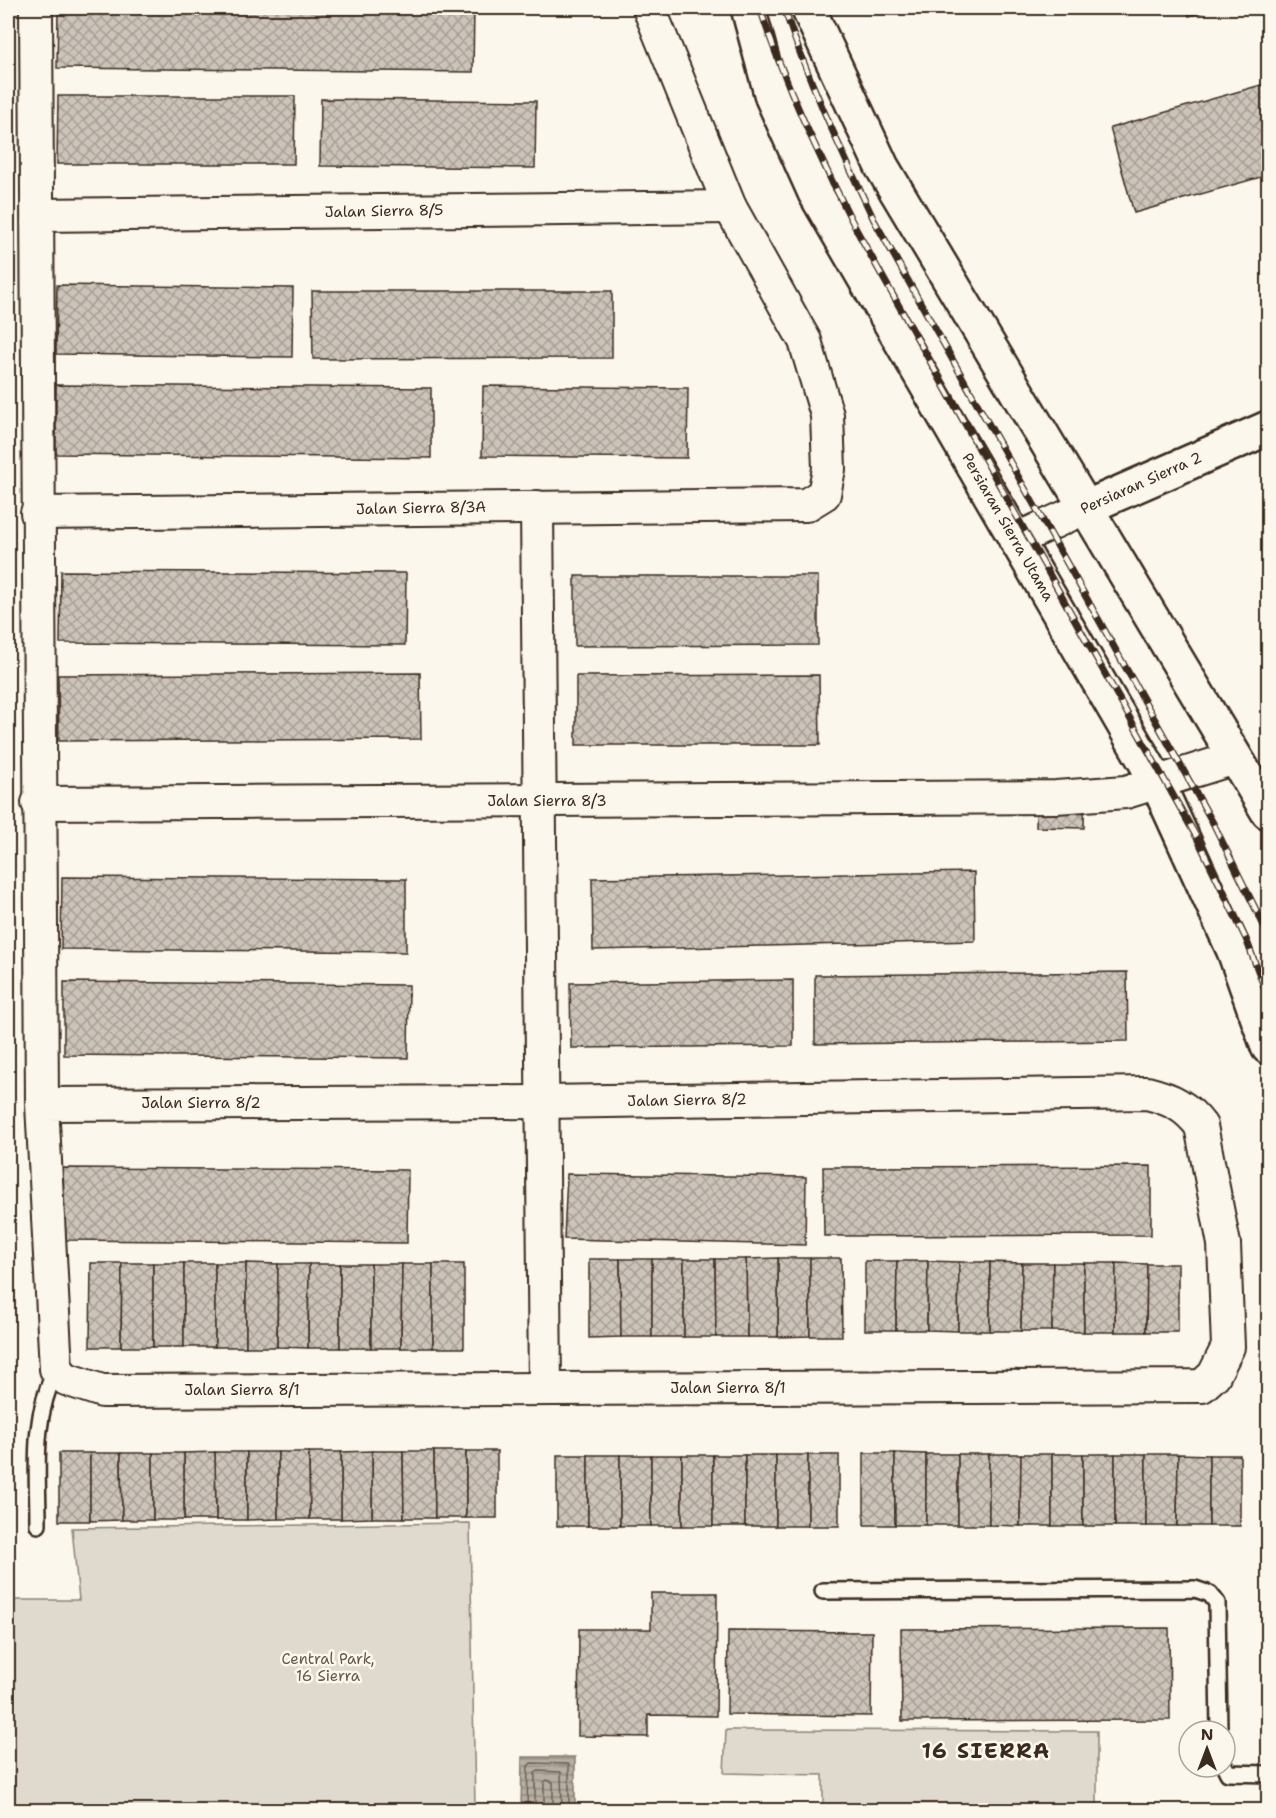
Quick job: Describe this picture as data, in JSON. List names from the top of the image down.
{
  "streets": {
    "main road": ["Persiaran Sierra 2", "Persiaran Sierra Utama"],
    "street": [
      "Jalan Sierra 8/5",
      "Jalan Sierra 8/3A",
      "Jalan Sierra 8/3",
      "Jalan Sierra 8/2",
      "Jalan Sierra 8/1"
    ]
  },
  "crossings": [
    ["Jalan Sierra 8/5", "Jalan Sierra 8/3A"],
    ["Persiaran Sierra 2", "Persiaran Sierra Utama"],
    ["Persiaran Sierra Utama", "Jalan Sierra 8/3"],
    ["Jalan Sierra 8/2", "Jalan Sierra 8/1"]
  ],
  "districts": ["16 SIERRA"],
  "parks": ["Central Park, 16 Sierra"],
  "north": "top"
}
